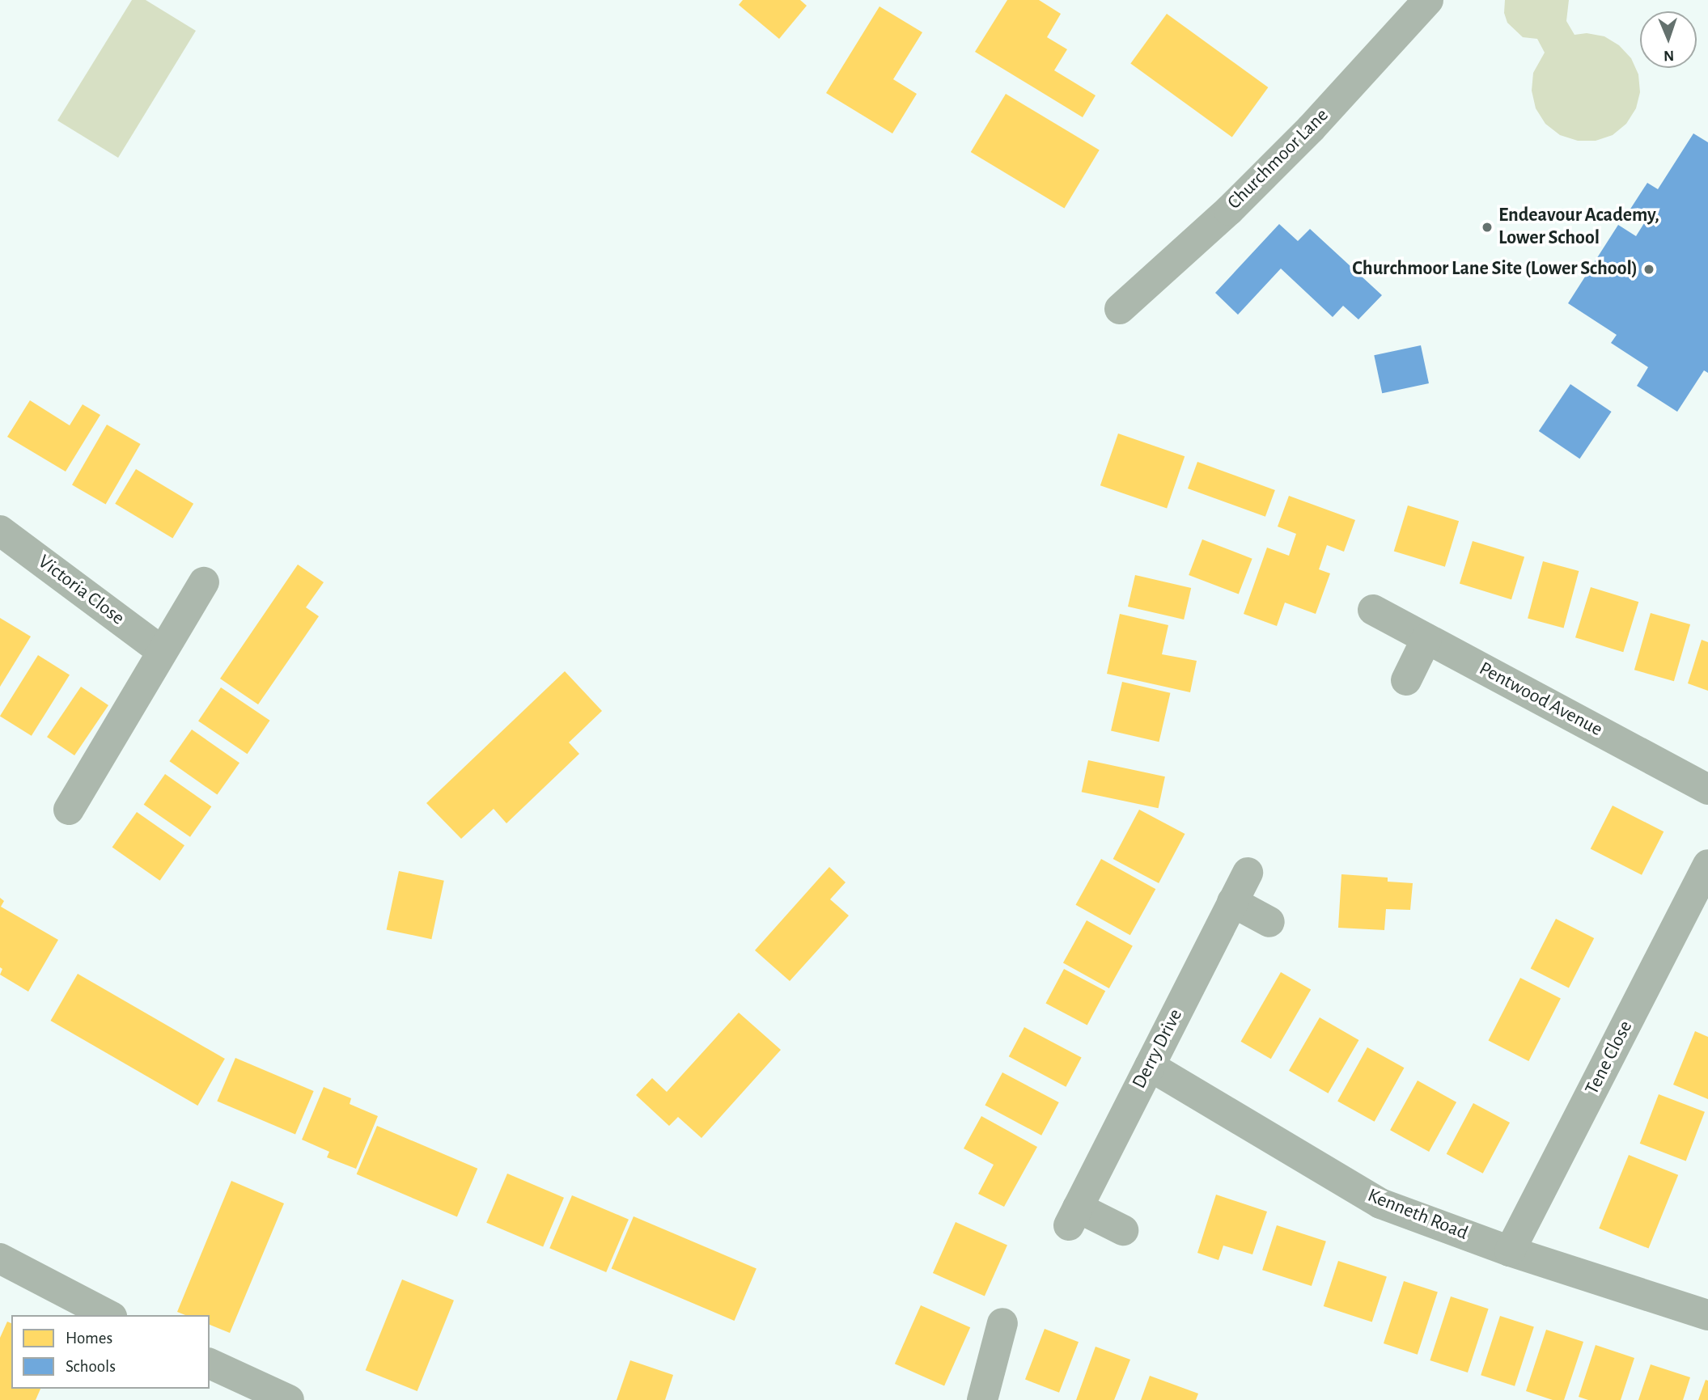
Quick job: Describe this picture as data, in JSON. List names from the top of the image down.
{
  "streets": {
    "street": [
      "Churchmoor Lane",
      "Victoria Close",
      "Pentwood Avenue",
      "Derry Drive",
      "Tene Close",
      "Kenneth Road"
    ]
  },
  "crossings": [
    ["Derry Drive", "Kenneth Road"],
    ["Tene Close", "Kenneth Road"]
  ],
  "places": ["Endeavour Academy, Lower School", "Churchmoor Lane Site (Lower School)"],
  "legend": ["Homes", "Schools"],
  "north": "bottom"
}
